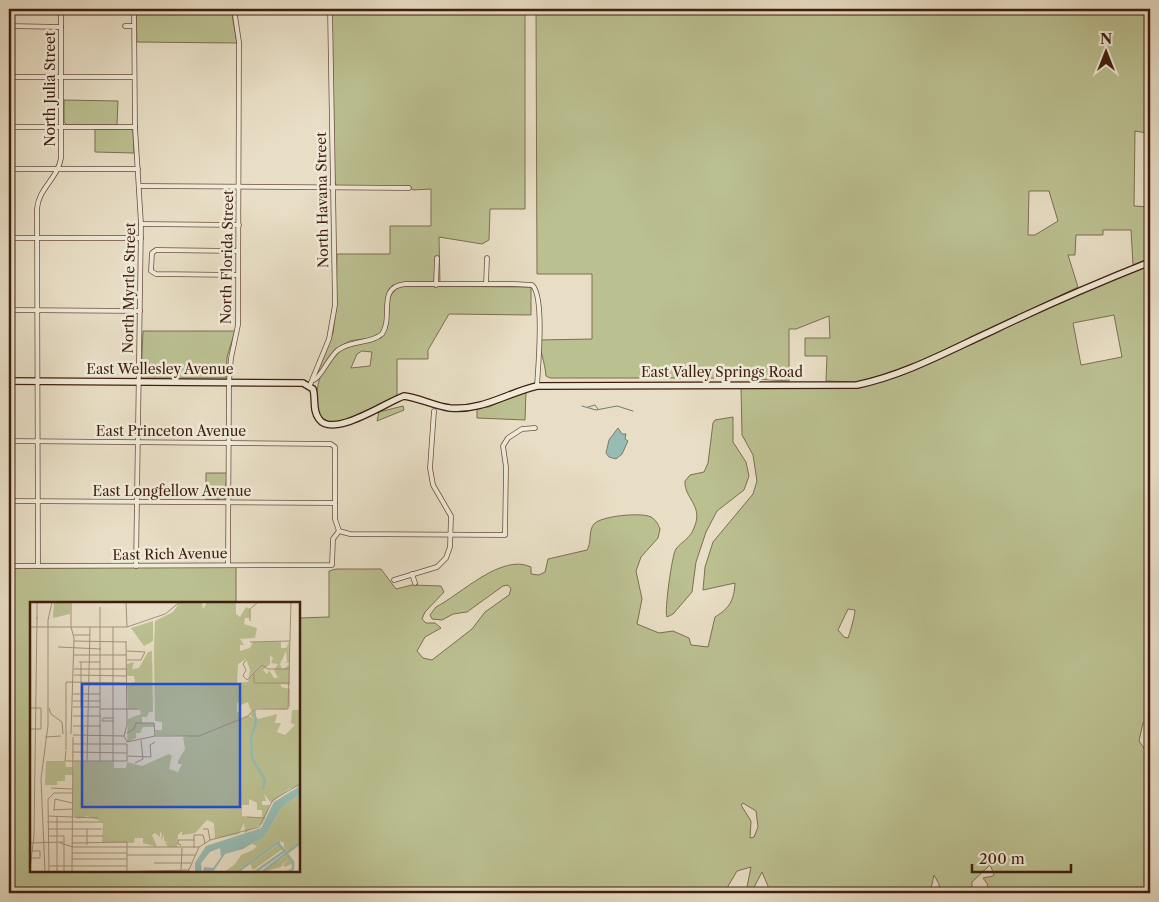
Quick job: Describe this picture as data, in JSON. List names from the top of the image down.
{
  "streets": {
    "street": [
      "North Julia Street",
      "North Havana Street",
      "North Florida Street",
      "North Myrtle Street",
      "East Wellesley Avenue",
      "East Valley Springs Road",
      "East Princeton Avenue",
      "East Longfellow Avenue",
      "East Rich Avenue"
    ]
  },
  "crossings": [
    ["North Havana Street", "East Wellesley Avenue"],
    ["North Havana Street", "East Valley Springs Road"],
    ["North Florida Street", "East Wellesley Avenue"],
    ["North Florida Street", "East Princeton Avenue"],
    ["North Florida Street", "East Longfellow Avenue"],
    ["North Florida Street", "East Rich Avenue"],
    ["North Myrtle Street", "East Wellesley Avenue"],
    ["North Myrtle Street", "East Princeton Avenue"],
    ["North Myrtle Street", "East Longfellow Avenue"],
    ["North Myrtle Street", "East Rich Avenue"],
    ["East Wellesley Avenue", "East Valley Springs Road"],
    ["East Princeton Avenue", "East Longfellow Avenue"]
  ],
  "scale_bar": "200 m",
  "north": "top"
}
